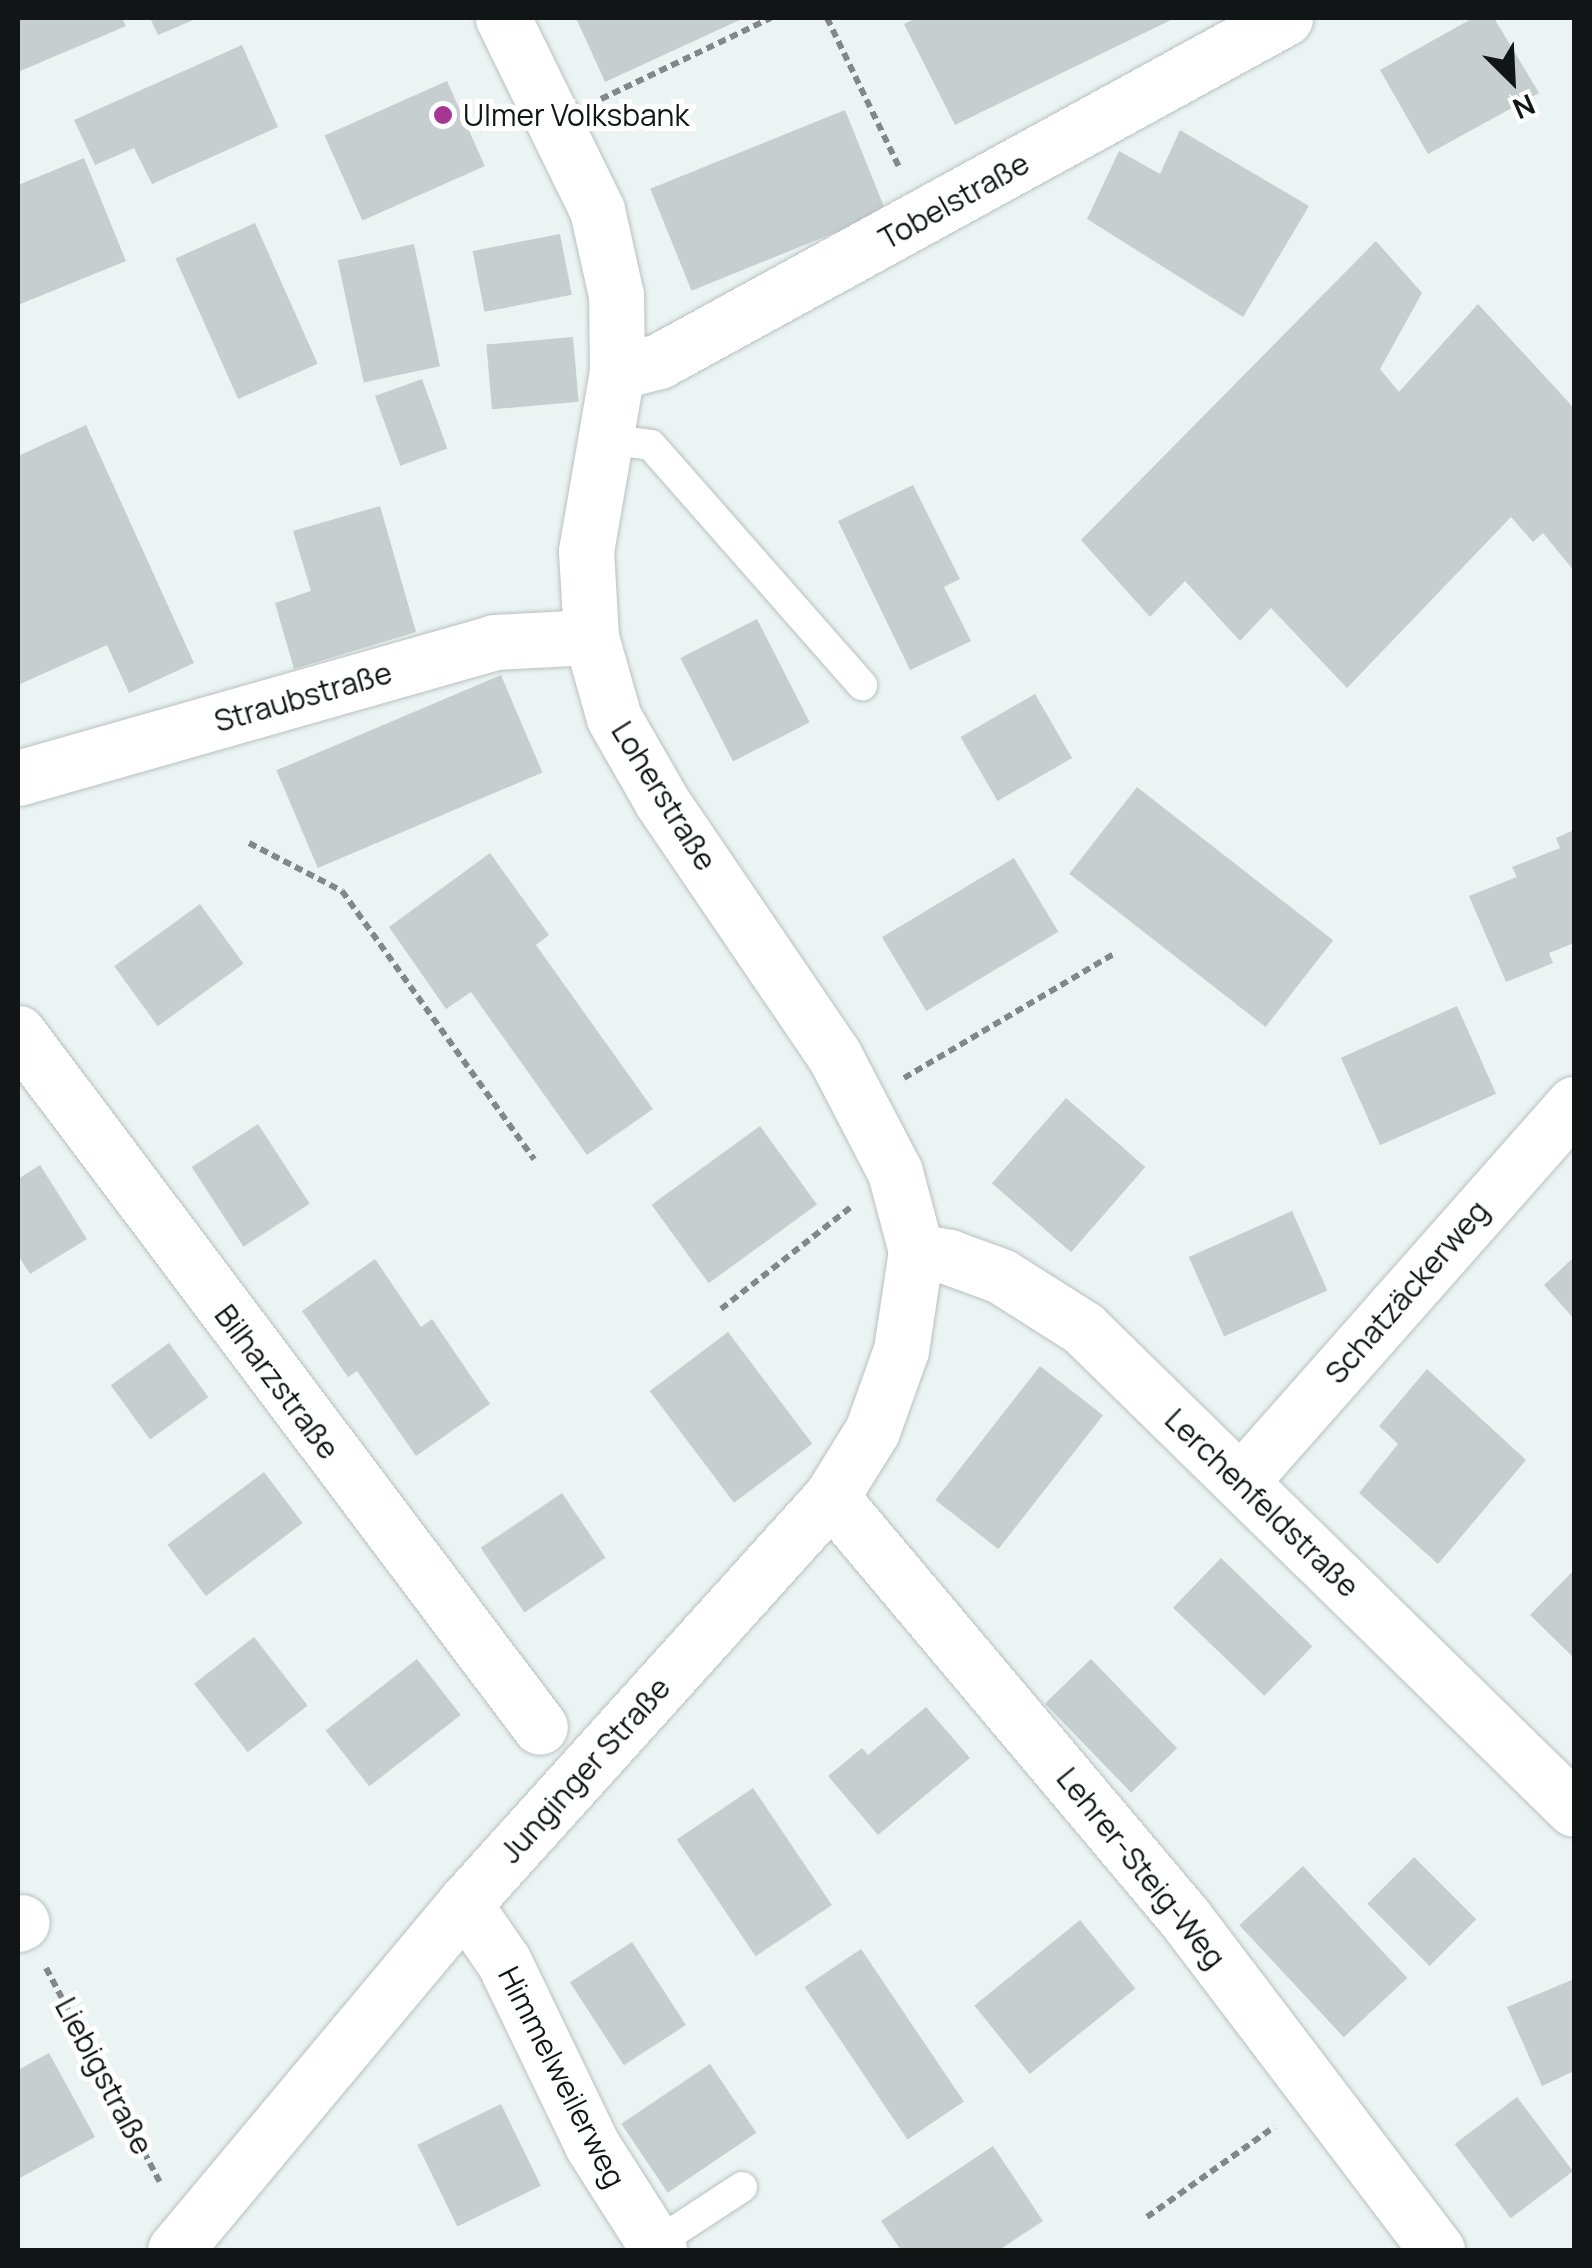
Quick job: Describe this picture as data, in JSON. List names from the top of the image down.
{
  "streets": {
    "street": [
      "Tobelstraße",
      "Straubstraße",
      "Loherstraße",
      "Schatzäckerweg",
      "Bilharzstraße",
      "Lerchenfeldstraße",
      "Junginger Straße",
      "Lehrer-Steig-Weg",
      "Himmelweilerweg"
    ],
    "path": ["Liebigstraße"]
  },
  "crossings": [
    ["Tobelstraße", "Loherstraße"],
    ["Straubstraße", "Loherstraße"],
    ["Loherstraße", "Lerchenfeldstraße"],
    ["Loherstraße", "Junginger Straße"],
    ["Schatzäckerweg", "Lerchenfeldstraße"],
    ["Lerchenfeldstraße", "Junginger Straße"],
    ["Junginger Straße", "Lehrer-Steig-Weg"],
    ["Junginger Straße", "Liebigstraße"],
    ["Junginger Straße", "Himmelweilerweg"]
  ],
  "places": ["Ulmer Volksbank"],
  "north": "bottom right"
}
